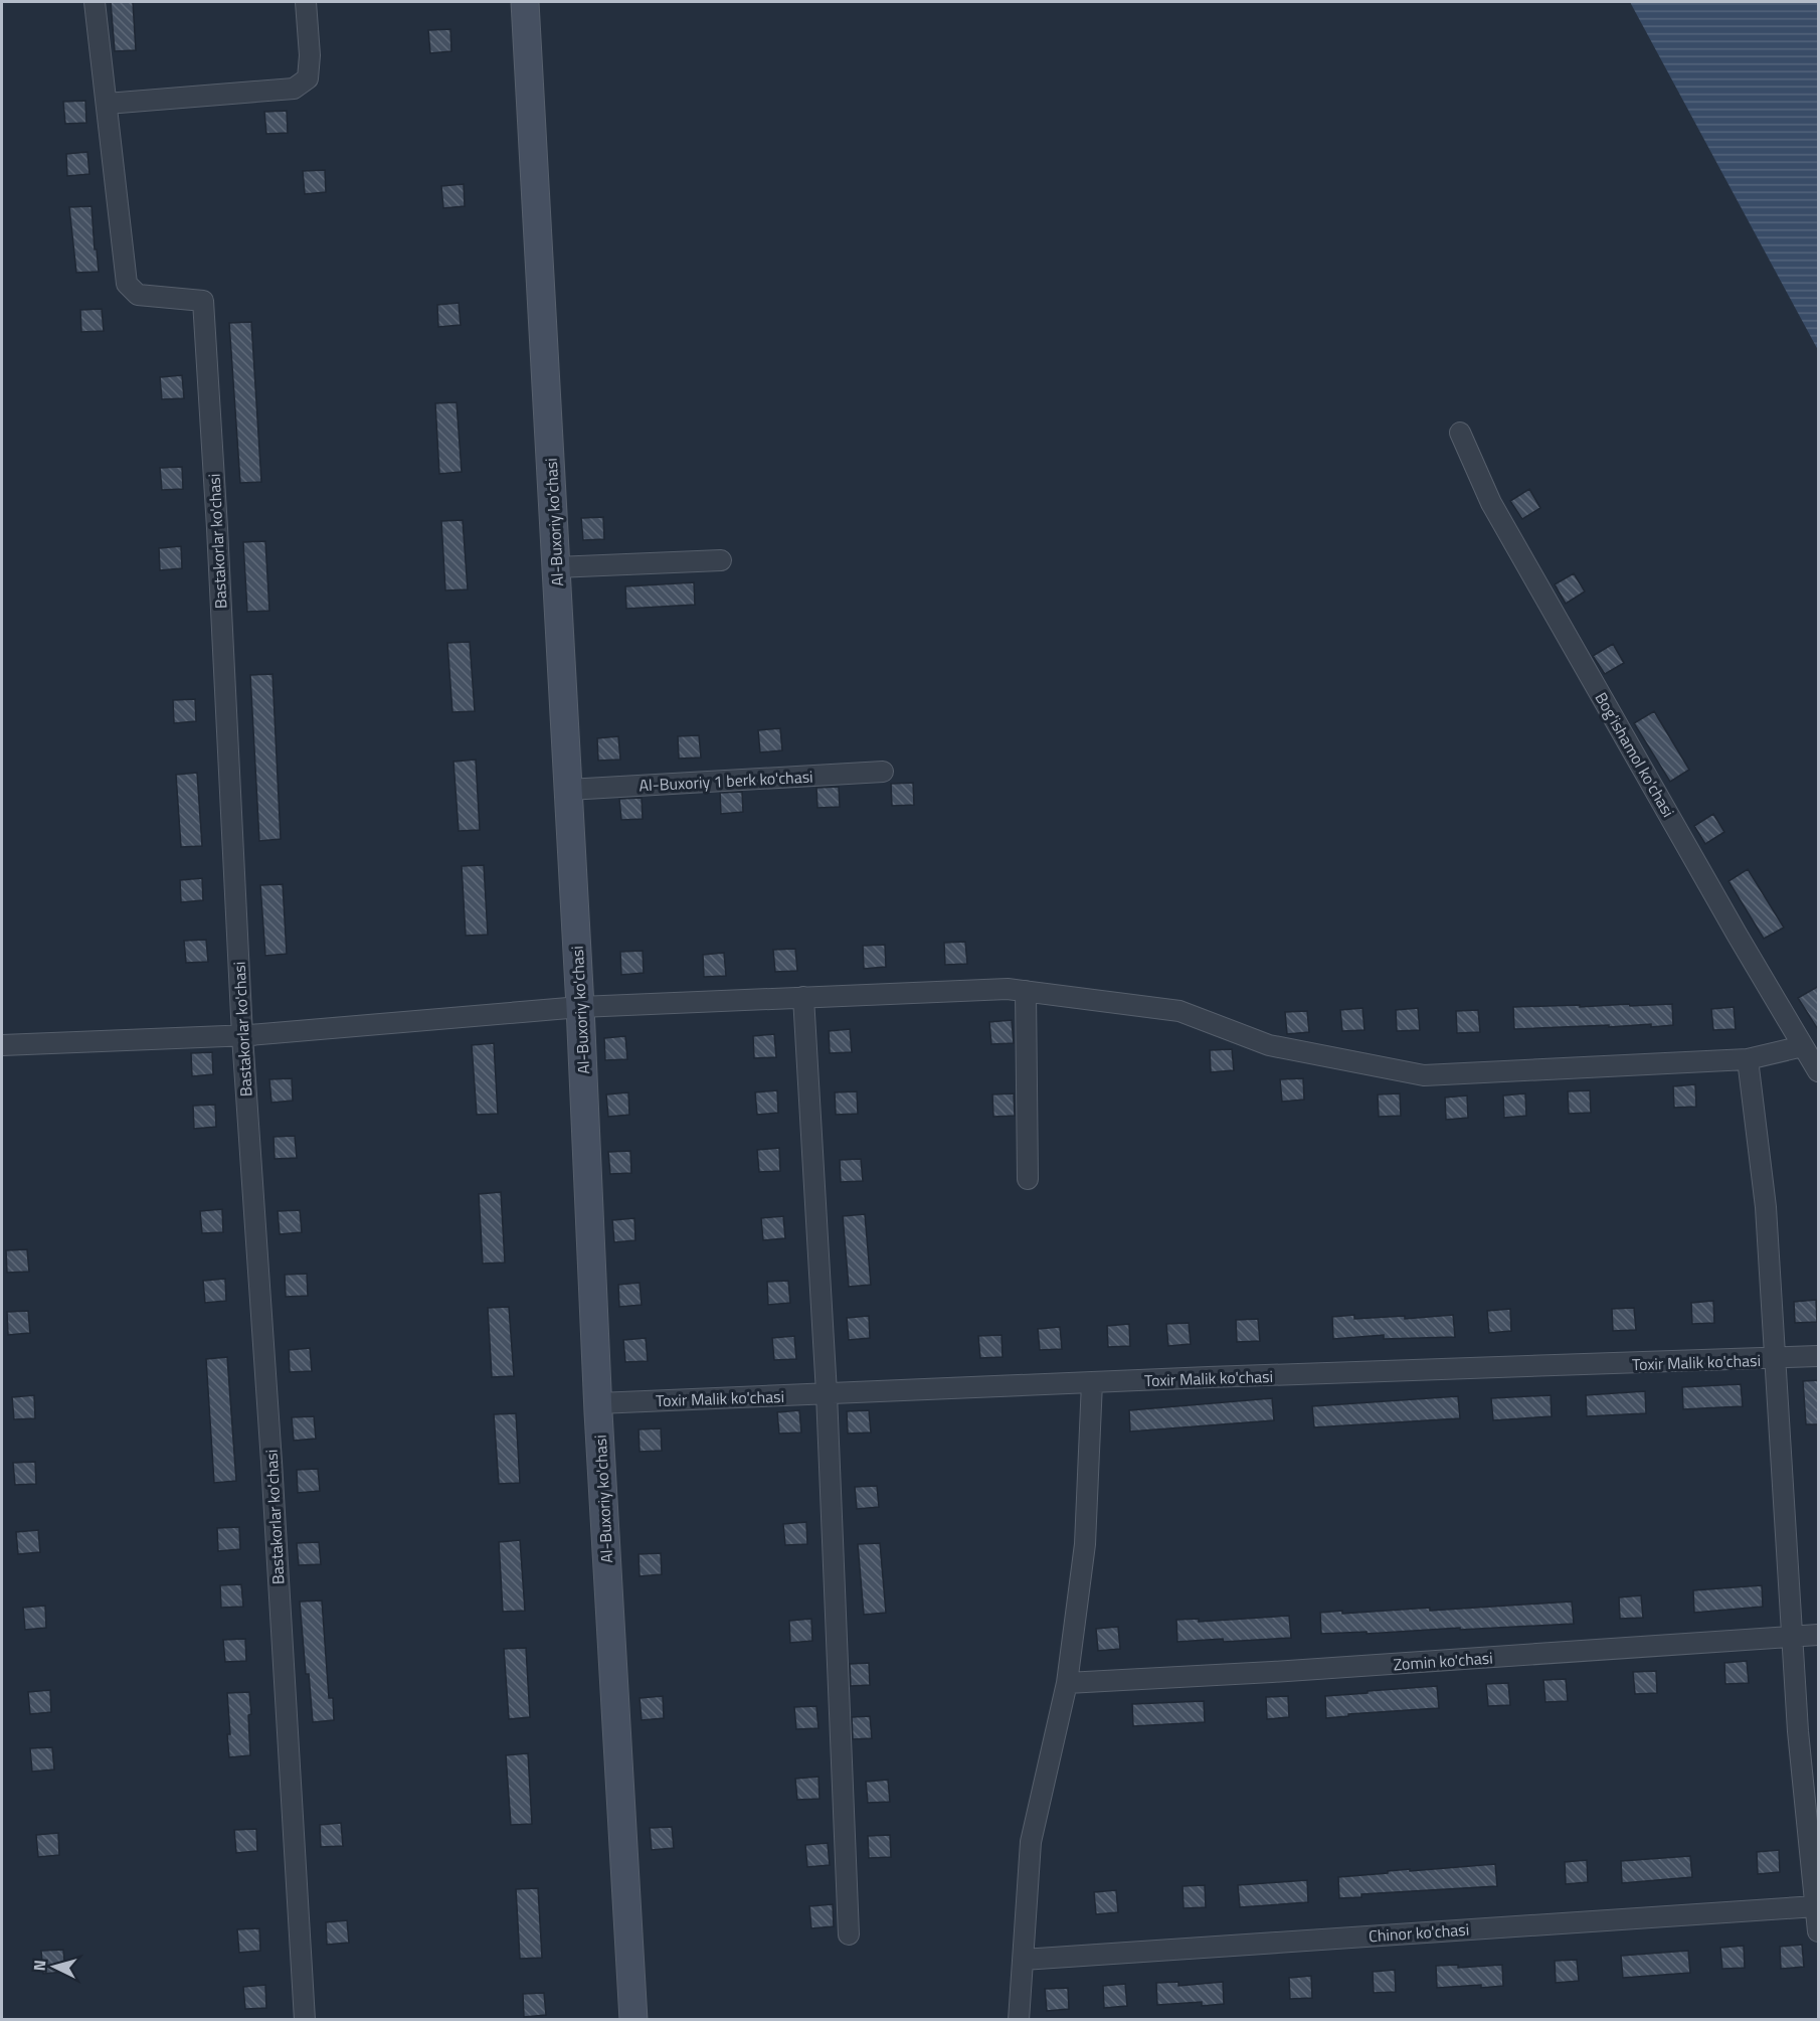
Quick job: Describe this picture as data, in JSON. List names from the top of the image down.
{
  "streets": {
    "street": [
      "Al-Buxoriy ko'chasi",
      "Bastakorlar ko'chasi",
      "Bog'ishamol ko'chasi",
      "Al-Buxoriy 1 berk ko'chasi",
      "Toxir Malik ko'chasi",
      "Zomin ko'chasi",
      "Chinor ko'chasi"
    ]
  },
  "crossings": [
    ["Al-Buxoriy ko'chasi", "Al-Buxoriy 1 berk ko'chasi"],
    ["Al-Buxoriy ko'chasi", "Toxir Malik ko'chasi"]
  ],
  "north": "left"
}
